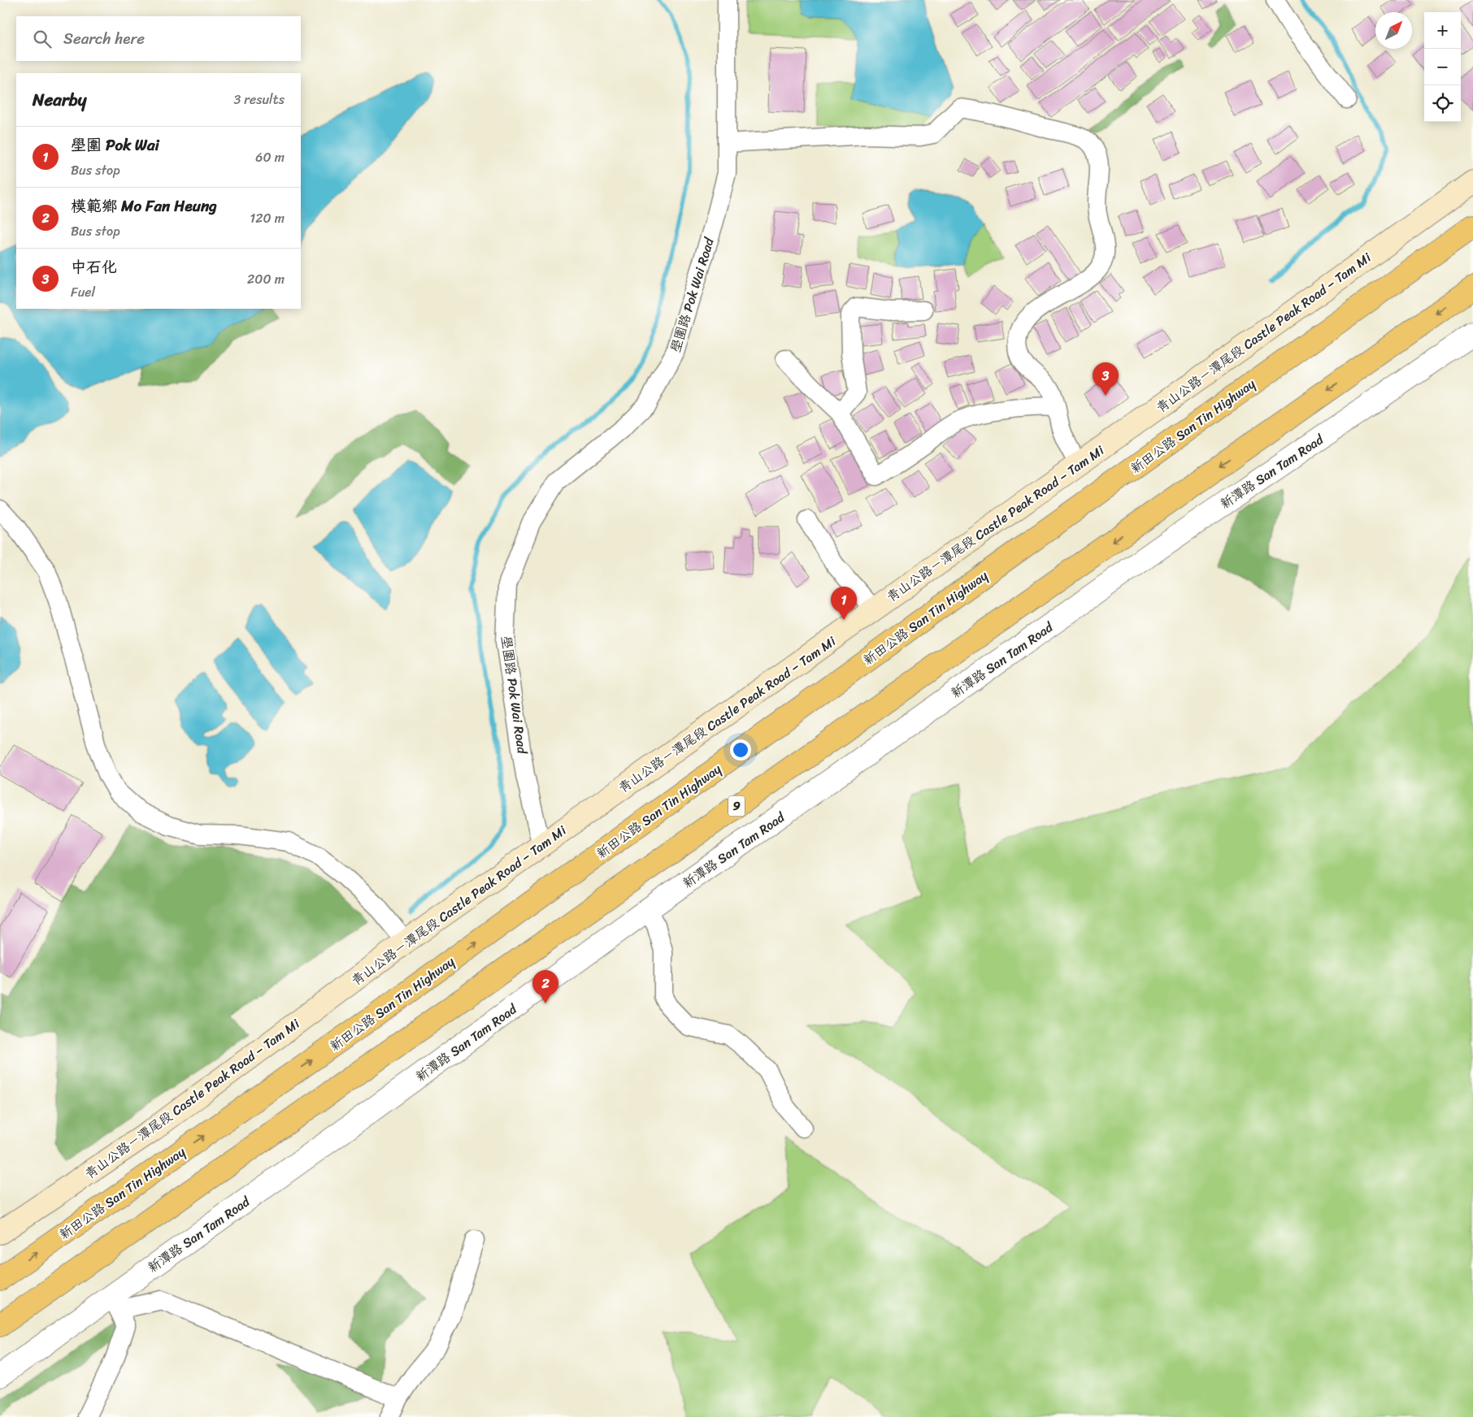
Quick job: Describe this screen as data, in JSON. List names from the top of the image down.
{
  "streets": {
    "highway": ["新田公路 San Tin Highway", "9"],
    "main road": ["青山公路－潭尾段 Castle Peak Road – Tam Mi"],
    "street": ["壆圍路 Pok Wai Road", "新潭路 San Tam Road"]
  },
  "crossings": [
    ["壆圍路 Pok Wai Road", "青山公路－潭尾段 Castle Peak Road – Tam Mi"]
  ],
  "north": "top right",
  "page": {
    "map_buttons": ["+", "−"],
    "search": "Search here",
    "heading": ["Nearby", "3 results"],
    "list": [
      {
        "mark": "1",
        "name": "壆圍 Pok Wai",
        "note": "Bus stop",
        "value": "60 m"
      },
      {
        "mark": "2",
        "name": "模範鄉 Mo Fan Heung",
        "note": "Bus stop",
        "value": "120 m"
      },
      {
        "mark": "3",
        "name": "中石化",
        "note": "Fuel",
        "value": "200 m"
      }
    ],
    "pins": ["3", "1", "2"]
  }
}
